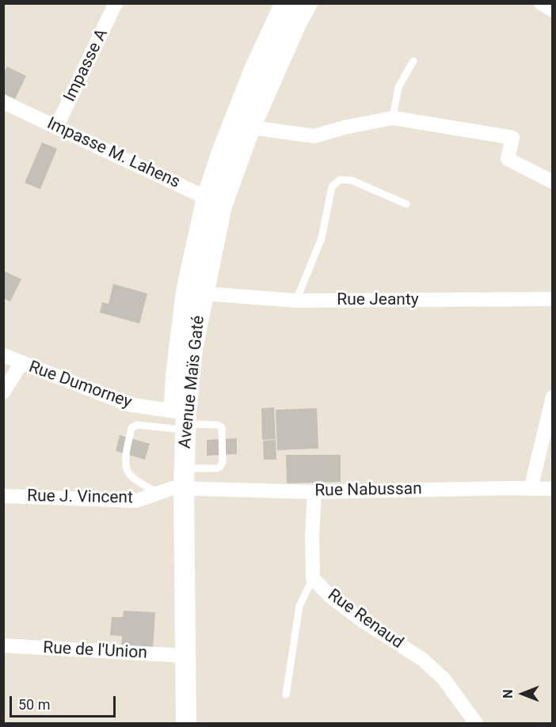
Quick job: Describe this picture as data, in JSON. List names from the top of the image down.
{
  "streets": {
    "main road": ["Avenue Maïs Gaté"],
    "street": [
      "Impasse A",
      "Impasse M. Lahens",
      "Rue Jeanty",
      "Rue Dumorney",
      "Rue Nabussan",
      "Rue J. Vincent",
      "Rue Renaud",
      "Rue de l'Union"
    ]
  },
  "crossings": [
    ["Impasse A", "Impasse M. Lahens"],
    ["Impasse M. Lahens", "Avenue Maïs Gaté"],
    ["Rue Jeanty", "Avenue Maïs Gaté"],
    ["Avenue Maïs Gaté", "Rue Dumorney"],
    ["Avenue Maïs Gaté", "Rue Nabussan"],
    ["Avenue Maïs Gaté", "Rue J. Vincent"],
    ["Avenue Maïs Gaté", "Rue de l'Union"],
    ["Rue Nabussan", "Rue J. Vincent"],
    ["Rue Nabussan", "Rue Renaud"]
  ],
  "scale_bar": "50 m",
  "north": "left"
}
